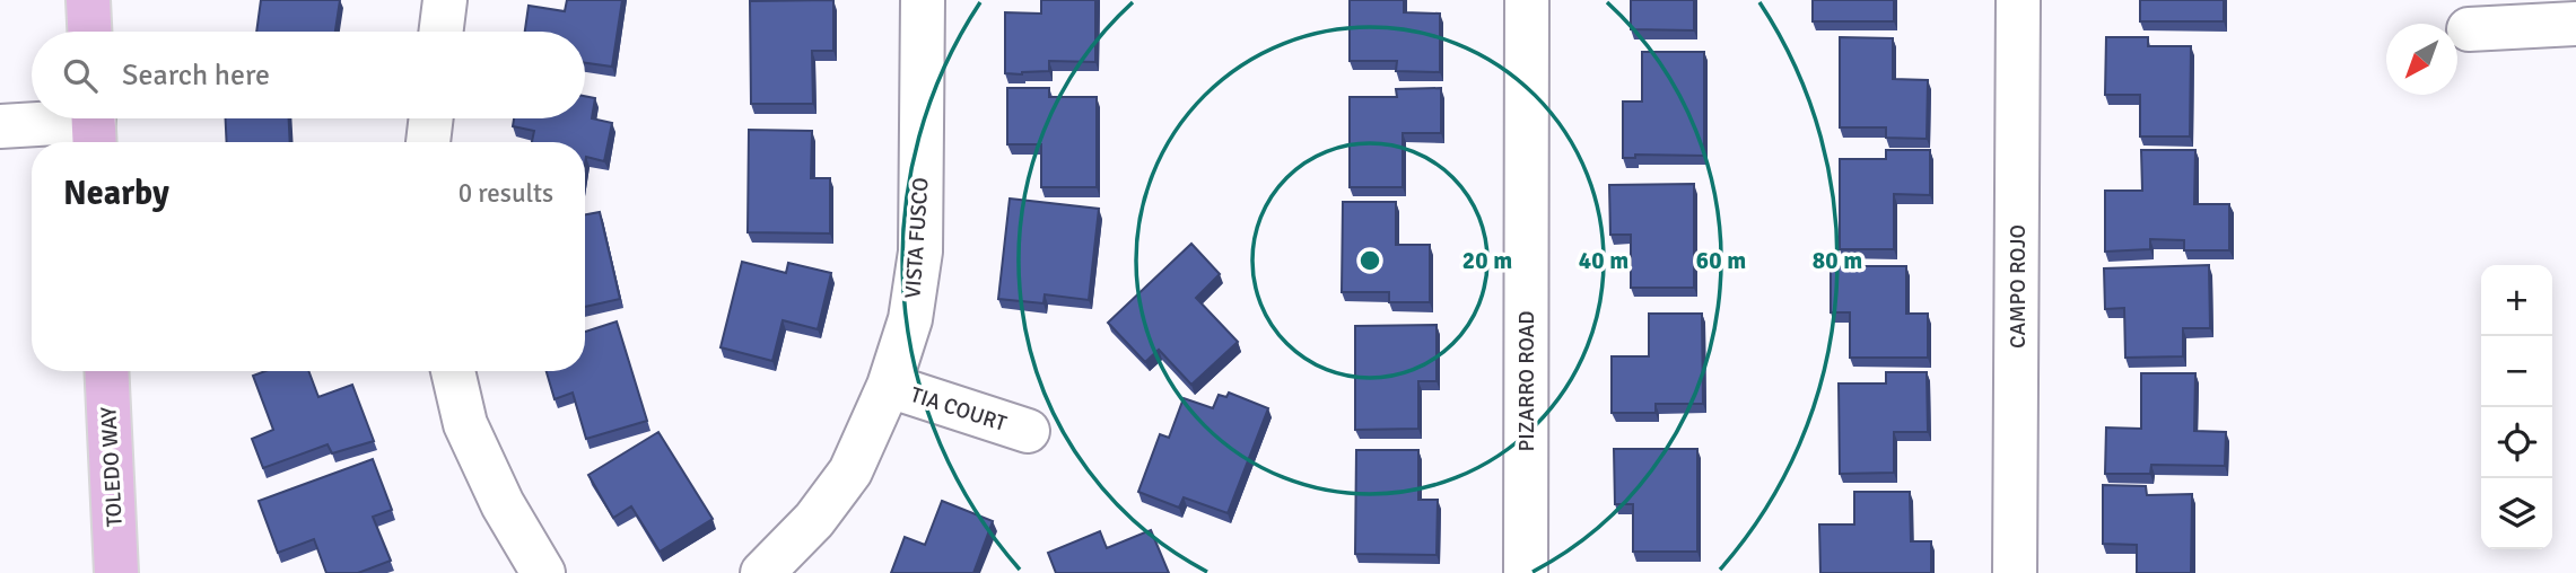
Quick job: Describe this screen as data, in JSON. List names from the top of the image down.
{
  "streets": {
    "main road": ["TOLEDO WAY"],
    "street": [
      "VISTA FUSCO",
      "CAMPO ROJO",
      "PIZARRO ROAD",
      "TIA COURT"
    ]
  },
  "crossings": [
    ["VISTA FUSCO", "TIA COURT"]
  ],
  "north": "bottom left",
  "page": {
    "search": "Search here",
    "heading": ["Nearby", "0 results"],
    "map_buttons": ["+", "−"]
  },
  "rings": [
    "20 m",
    "40 m",
    "60 m",
    "80 m"
  ]
}
